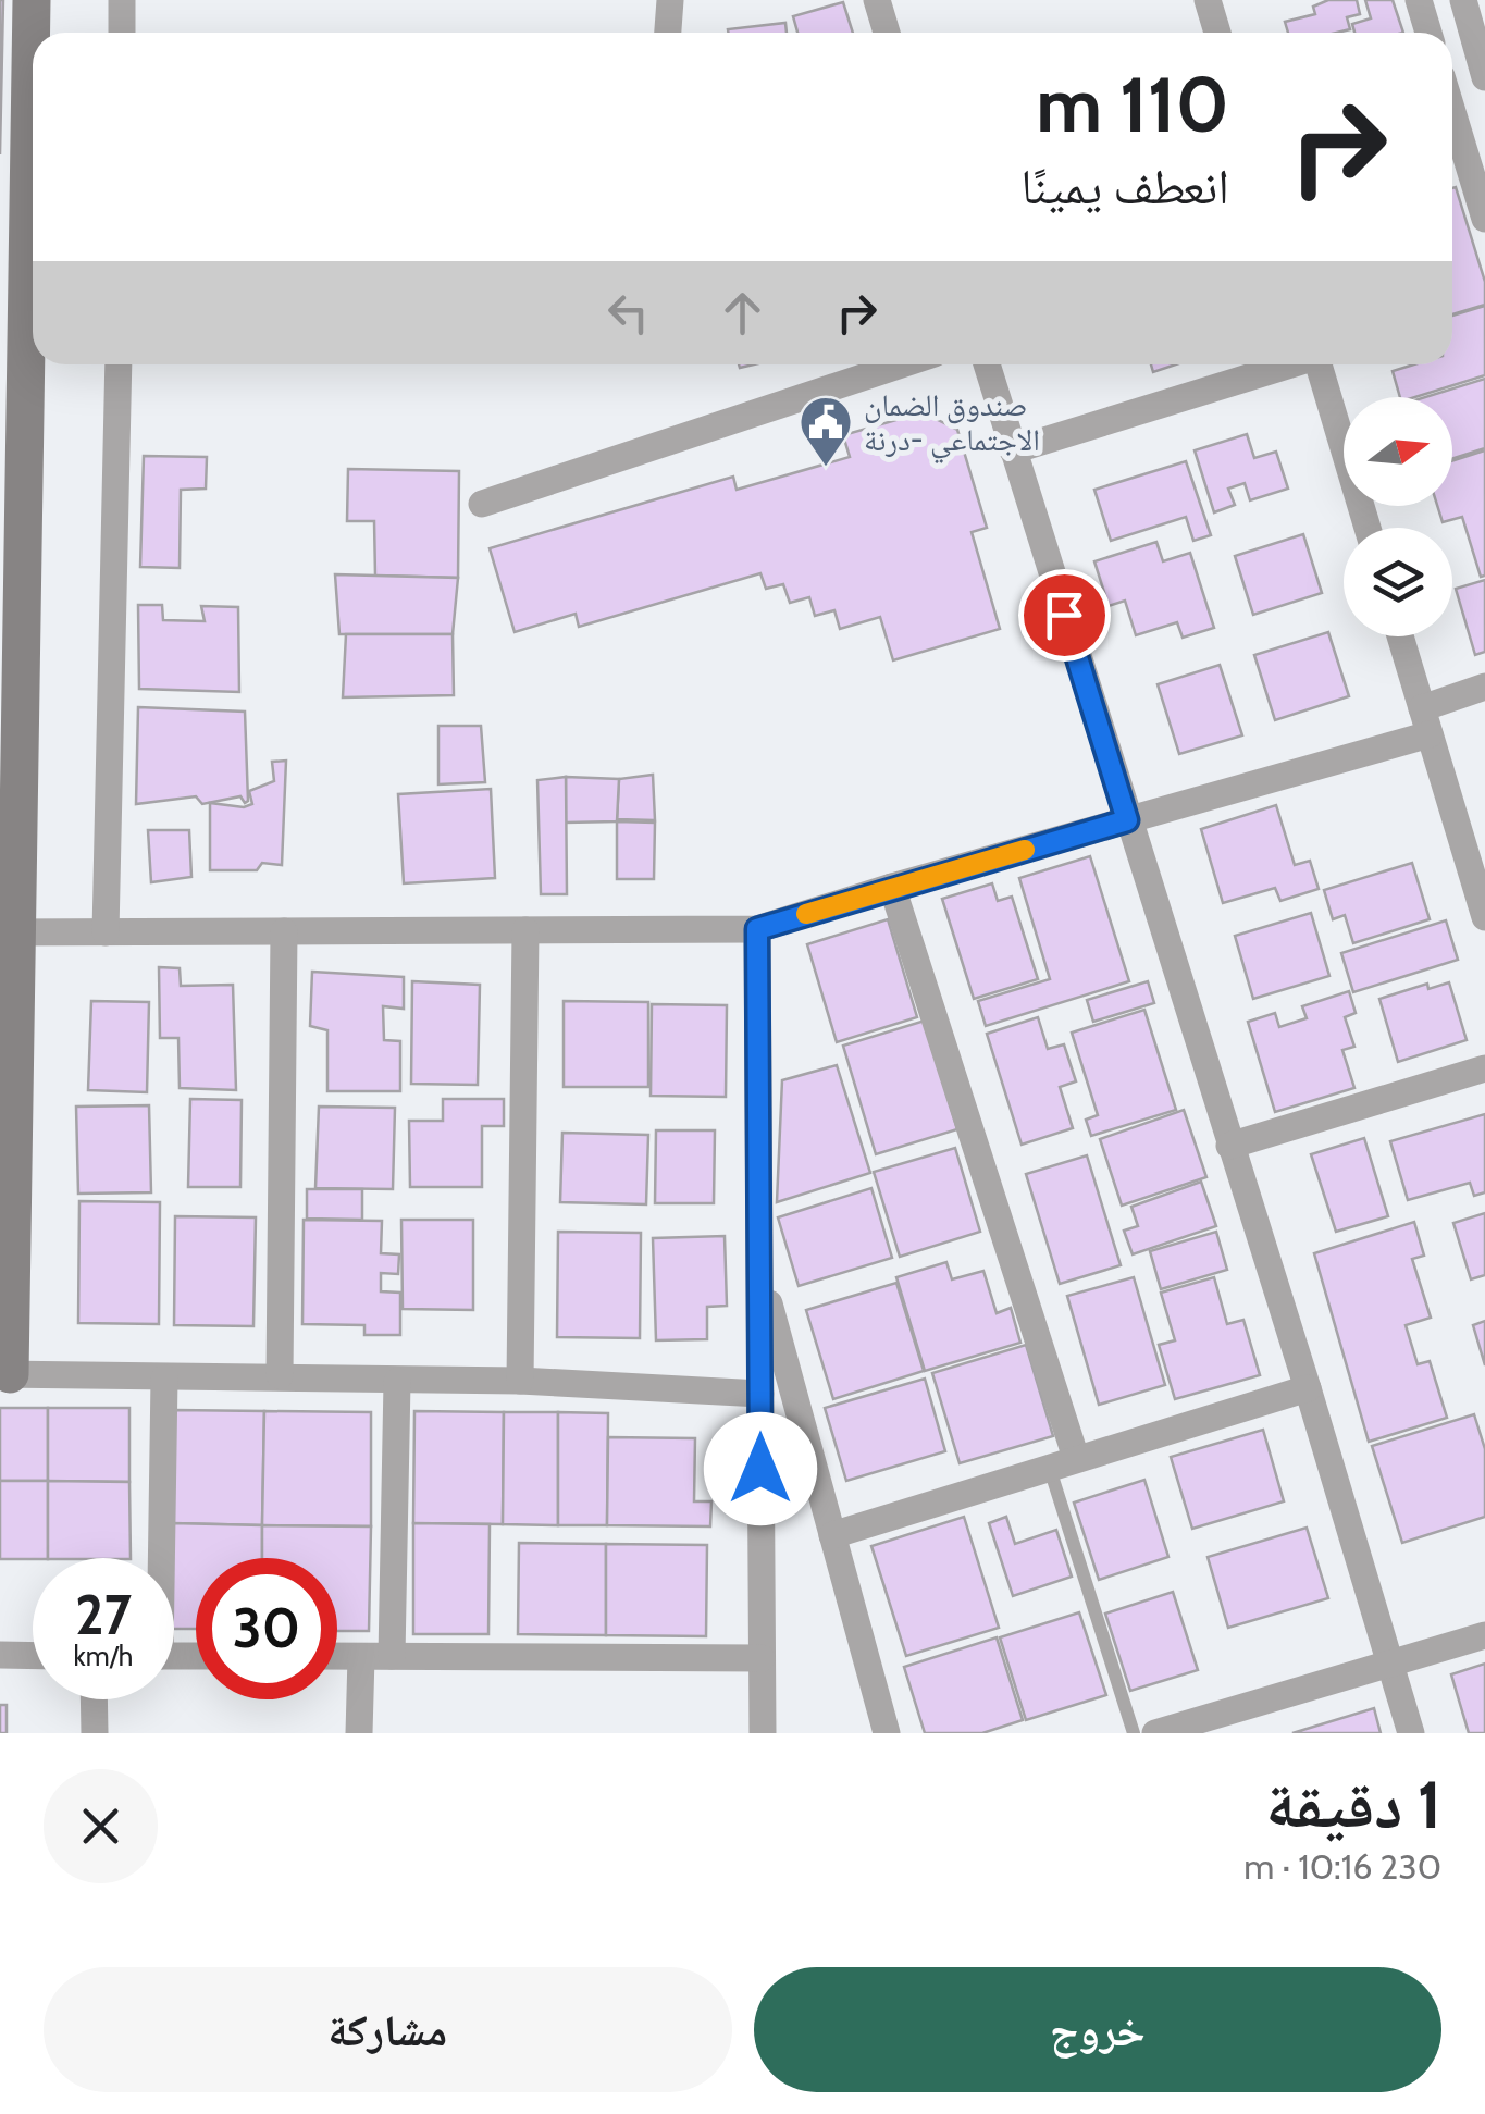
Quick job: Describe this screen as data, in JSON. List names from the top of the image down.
{
  "places": {
    "public building": ["صندوق الضمان الاجتماعي -درنة"]
  },
  "north": "right",
  "page": {
    "turn": ["110 m", "انعطف يمينًا"],
    "speed": "27 km/h",
    "limit": "30",
    "heading": ["1 دقيقة", "230 m · 10:16"],
    "buttons": ["خروج", "مشاركة"]
  }
}
